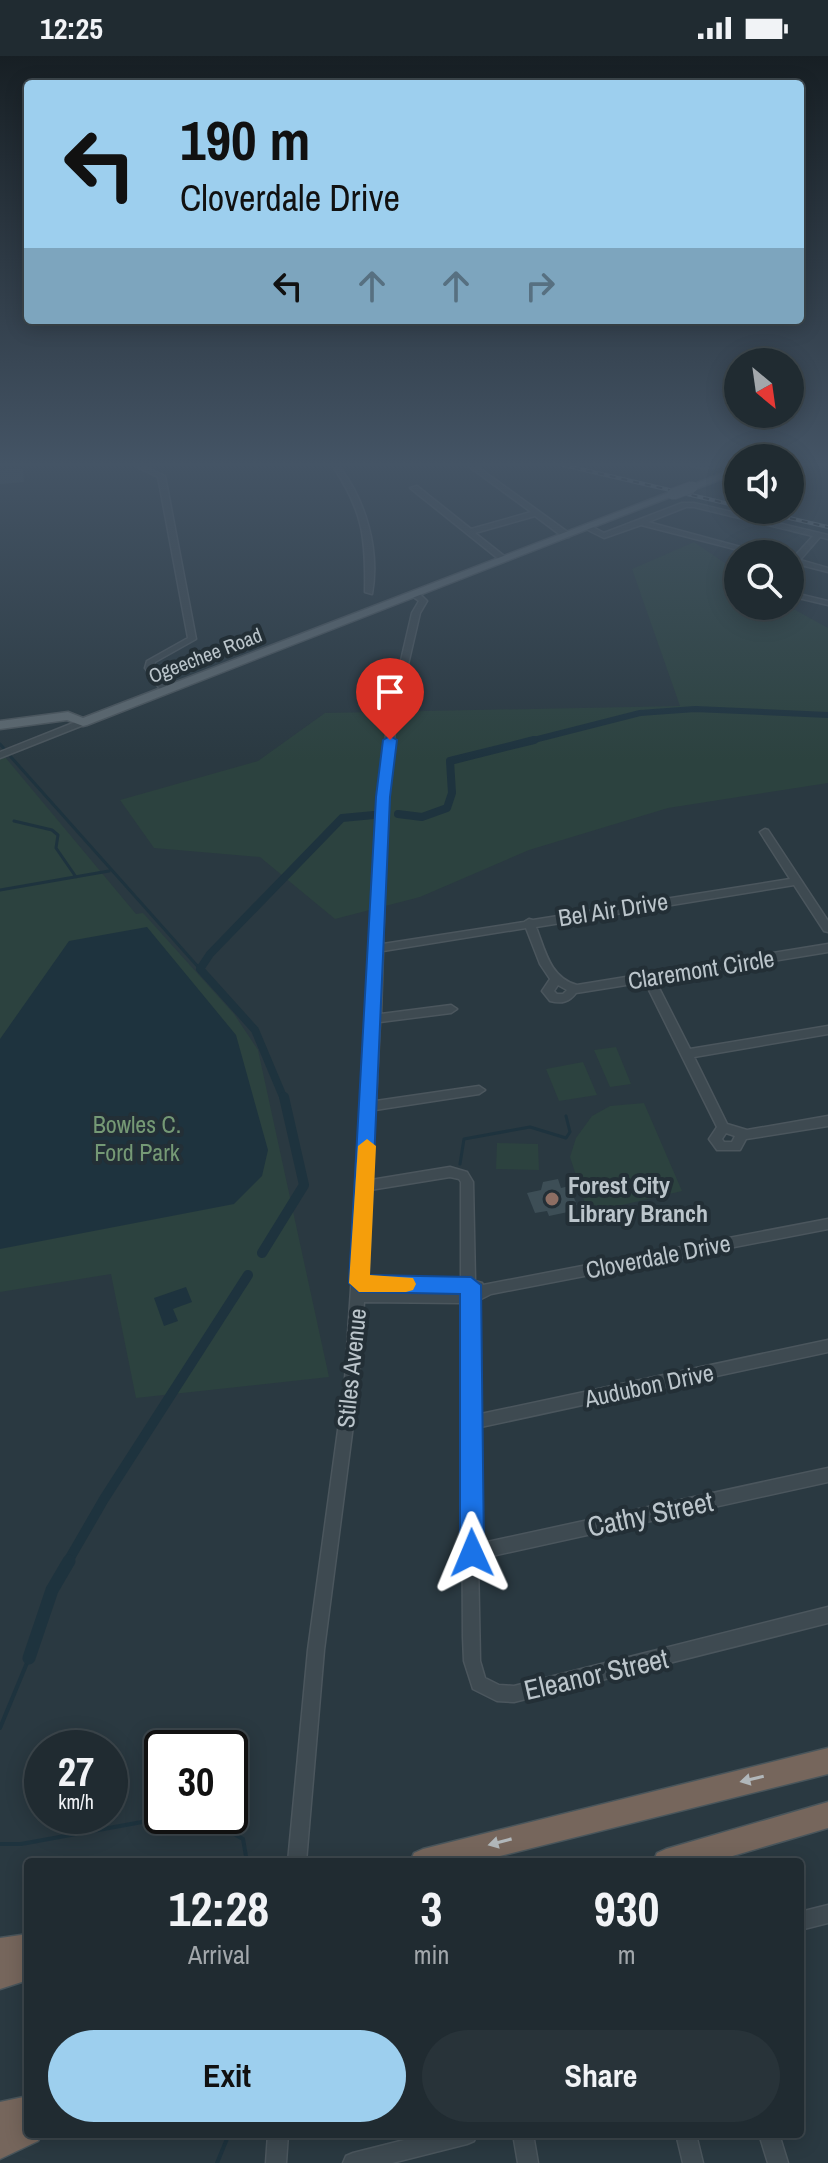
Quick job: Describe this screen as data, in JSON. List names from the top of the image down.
{
  "streets": {
    "main road": ["Ogeechee Road"],
    "street": [
      "Bel Air Drive",
      "Claremont Circle",
      "Cloverdale Drive",
      "Stiles Avenue",
      "Audubon Drive",
      "Cathy Street",
      "Eleanor Street"
    ]
  },
  "crossings": [
    ["Ogeechee Road", "Stiles Avenue"],
    ["Bel Air Drive", "Claremont Circle"],
    ["Bel Air Drive", "Stiles Avenue"],
    ["Cloverdale Drive", "Stiles Avenue"],
    ["Cloverdale Drive", "Eleanor Street"],
    ["Stiles Avenue", "Eleanor Street"],
    ["Audubon Drive", "Eleanor Street"],
    ["Cathy Street", "Eleanor Street"]
  ],
  "parks": ["Bowles C. Ford Park"],
  "places": ["Forest City Library Branch"],
  "north": "bottom right",
  "page": {
    "status": "12:25",
    "turn": ["190 m", "Cloverdale Drive"],
    "speed": "27 km/h",
    "limit": "30",
    "eta": [
      "12:28",
      "Arrival",
      "3",
      "min",
      "930",
      "m"
    ],
    "buttons": ["Exit", "Share"]
  }
}
